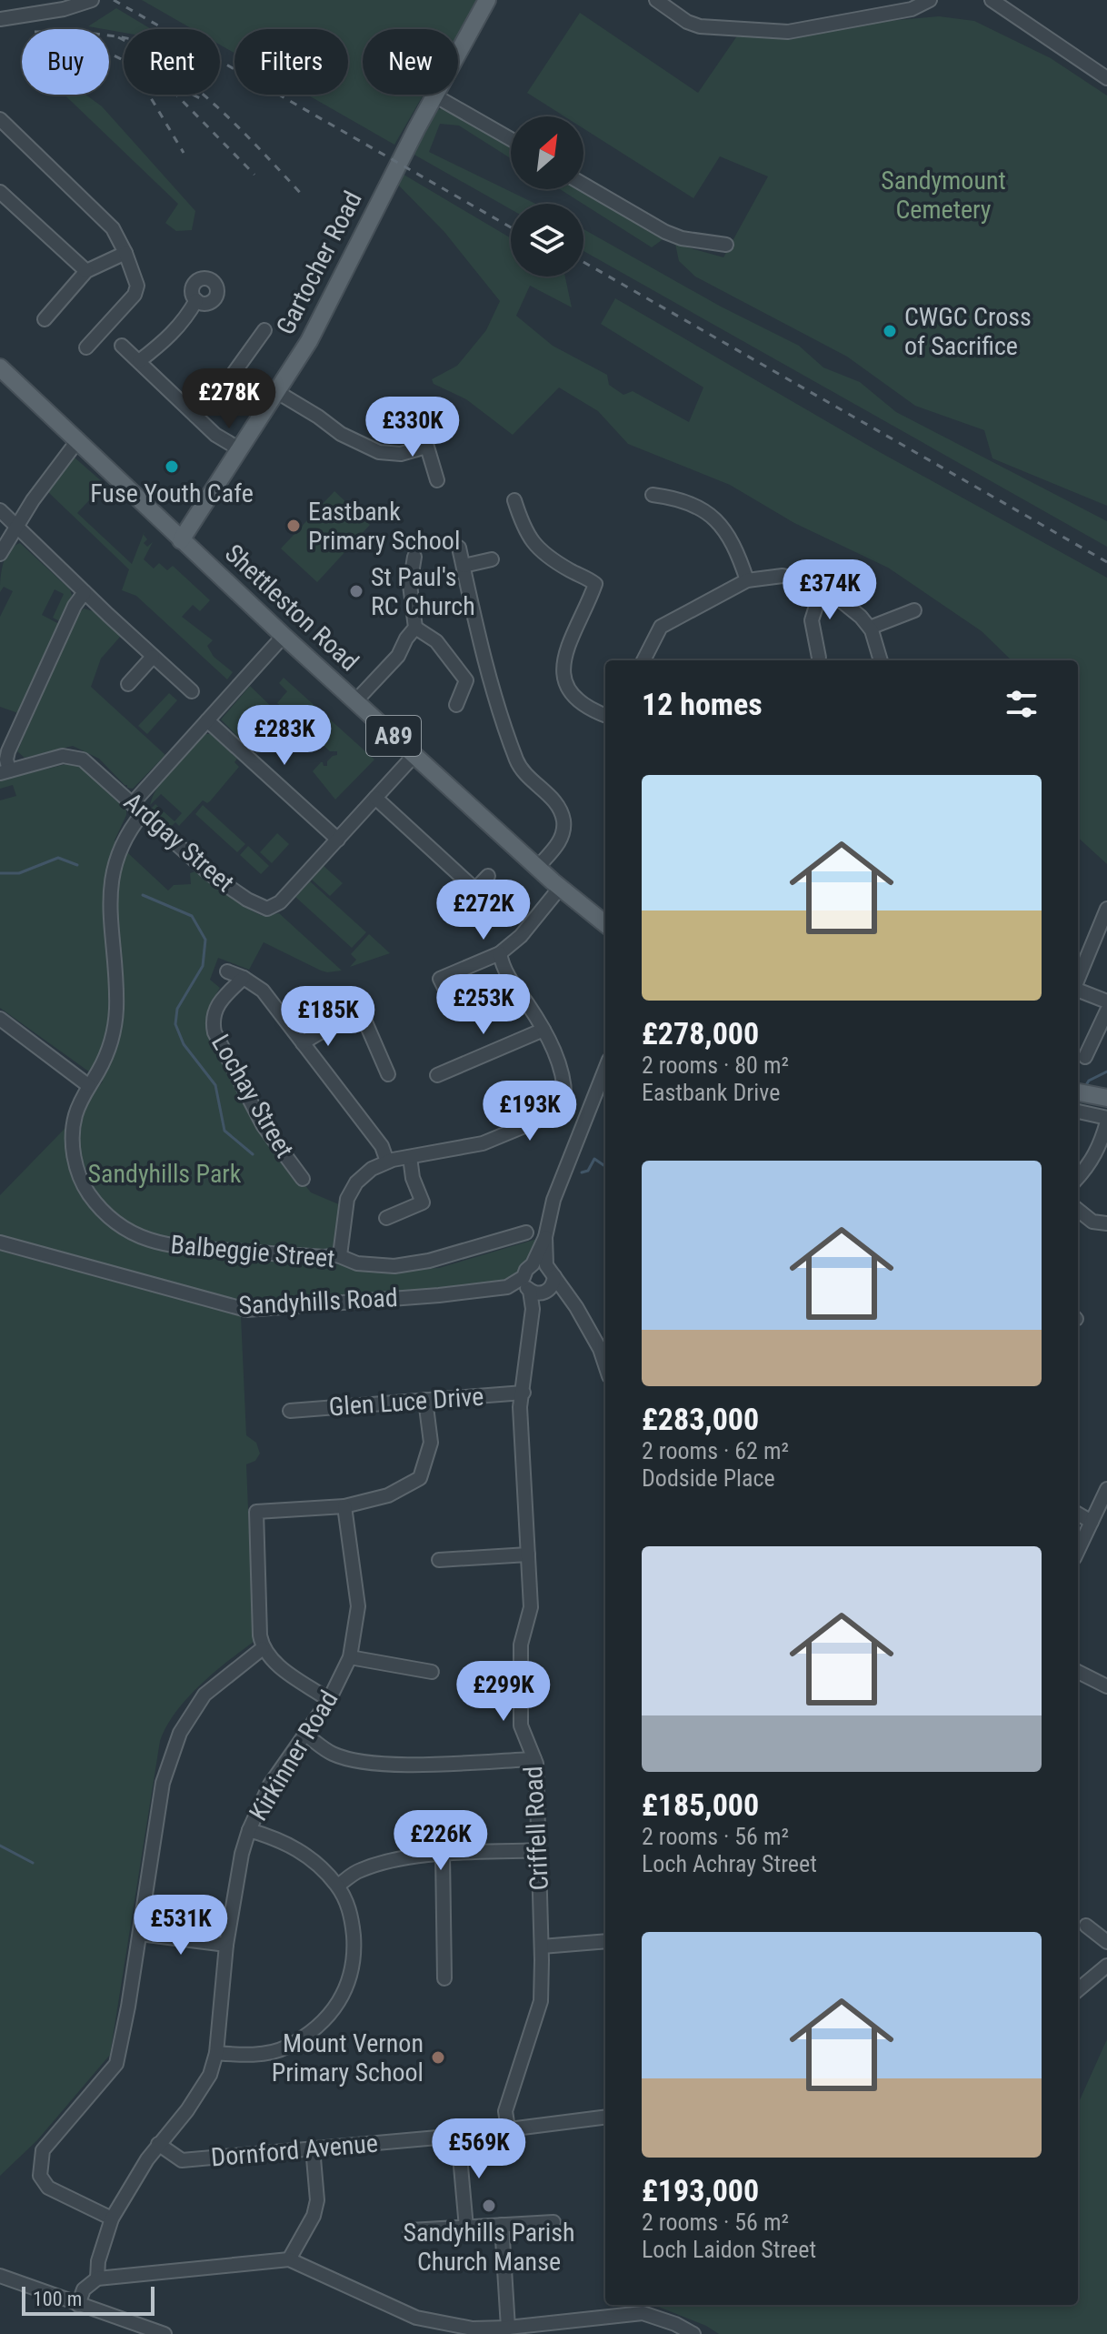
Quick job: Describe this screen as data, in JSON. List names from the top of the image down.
{
  "streets": {
    "main road": ["Gartocher Road", "Shettleston Road", "A89"],
    "street": [
      "Ardgay Street",
      "Lochay Street",
      "Balbeggie Street",
      "Sandyhills Road",
      "Glen Luce Drive",
      "Kirkinner Road",
      "Criffell Road",
      "Dornford Avenue"
    ]
  },
  "crossings": [
    ["Gartocher Road", "Shettleston Road"],
    ["Shettleston Road", "A89"],
    ["Shettleston Road", "Ardgay Street"],
    ["Ardgay Street", "Balbeggie Street"],
    ["Sandyhills Road", "Criffell Road"],
    ["Glen Luce Drive", "Criffell Road"],
    ["Kirkinner Road", "Dornford Avenue"],
    ["Criffell Road", "Dornford Avenue"]
  ],
  "parks": ["Sandymount Cemetery", "Sandyhills Park"],
  "places": [
    "CWGC Cross of Sacrifice",
    "Fuse Youth Cafe",
    "Eastbank Primary School",
    "St Paul's RC Church",
    "Mount Vernon Primary School",
    "Sandyhills Parish Church Manse"
  ],
  "scale_bar": "100 m",
  "north": "top right",
  "page": {
    "chip": [
      "Buy",
      "Rent",
      "Filters",
      "New"
    ],
    "price": [
      "£278K",
      "£330K",
      "£374K",
      "£283K",
      "£272K",
      "£253K",
      "£185K",
      "£193K",
      "£299K",
      "£226K",
      "£531K",
      "£569K"
    ],
    "heading": "12 homes",
    "list": [
      {
        "name": "£278,000",
        "note": "2 rooms · 80 m² · Eastbank Drive"
      },
      {
        "name": "£283,000",
        "note": "2 rooms · 62 m² · Dodside Place"
      },
      {
        "name": "£185,000",
        "note": "2 rooms · 56 m² · Loch Achray Street"
      },
      {
        "name": "£193,000",
        "note": "2 rooms · 56 m² · Loch Laidon Street"
      }
    ],
    "scale": "100 m"
  }
}
